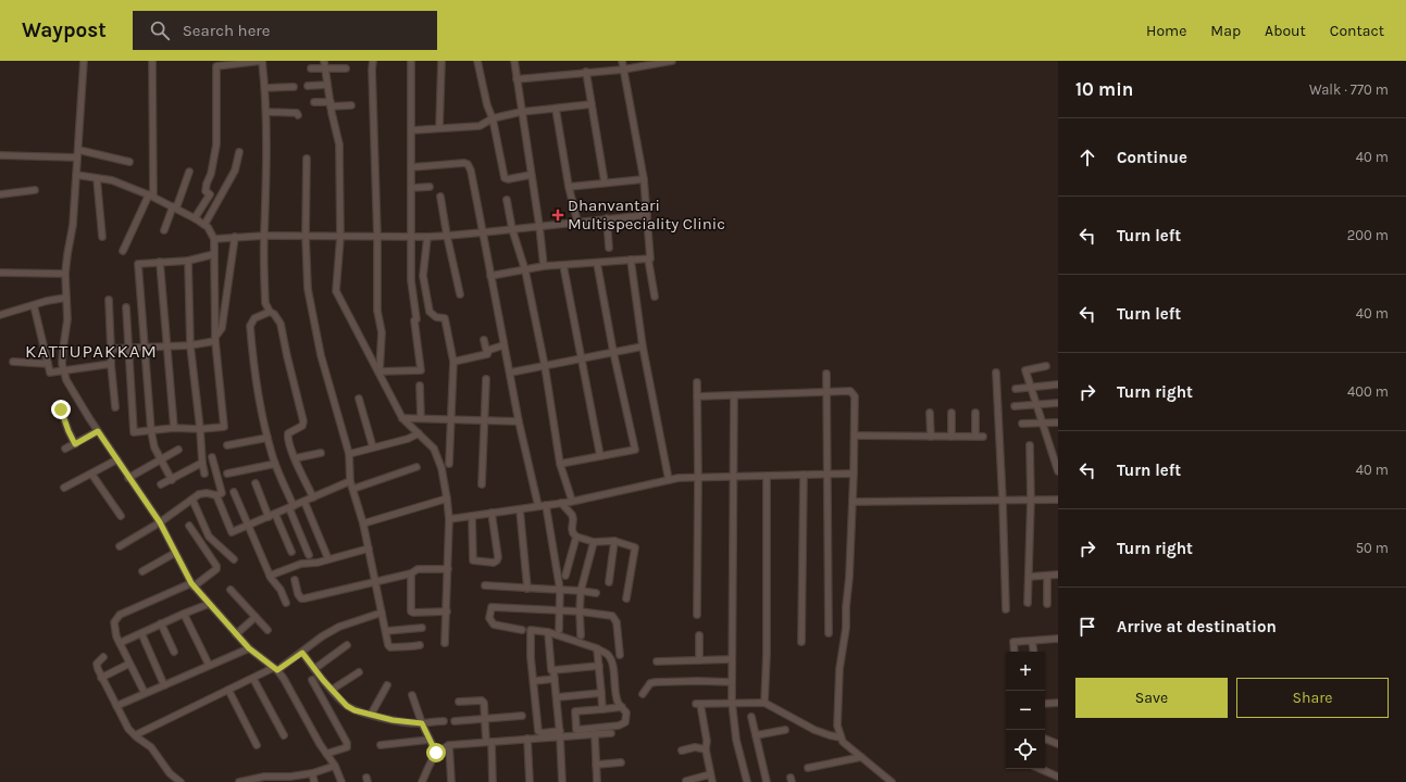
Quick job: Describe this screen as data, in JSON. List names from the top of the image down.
{
  "districts": ["KATTUPAKKAM"],
  "places": {
    "health": ["Dhanvantari Multispeciality Clinic"]
  },
  "page": {
    "header": "Waypost",
    "search": "Search here",
    "nav": [
      "Home",
      "Map",
      "About",
      "Contact"
    ],
    "heading": ["10 min", "Walk · 770 m"],
    "list": [
      ["Continue", "40 m"],
      ["Turn left", "200 m"],
      ["Turn left", "40 m"],
      ["Turn right", "400 m"],
      ["Turn left", "40 m"],
      ["Turn right", "50 m"],
      "Arrive at destination"
    ],
    "map_buttons": ["+", "−"],
    "buttons": ["Save", "Share"]
  }
}
